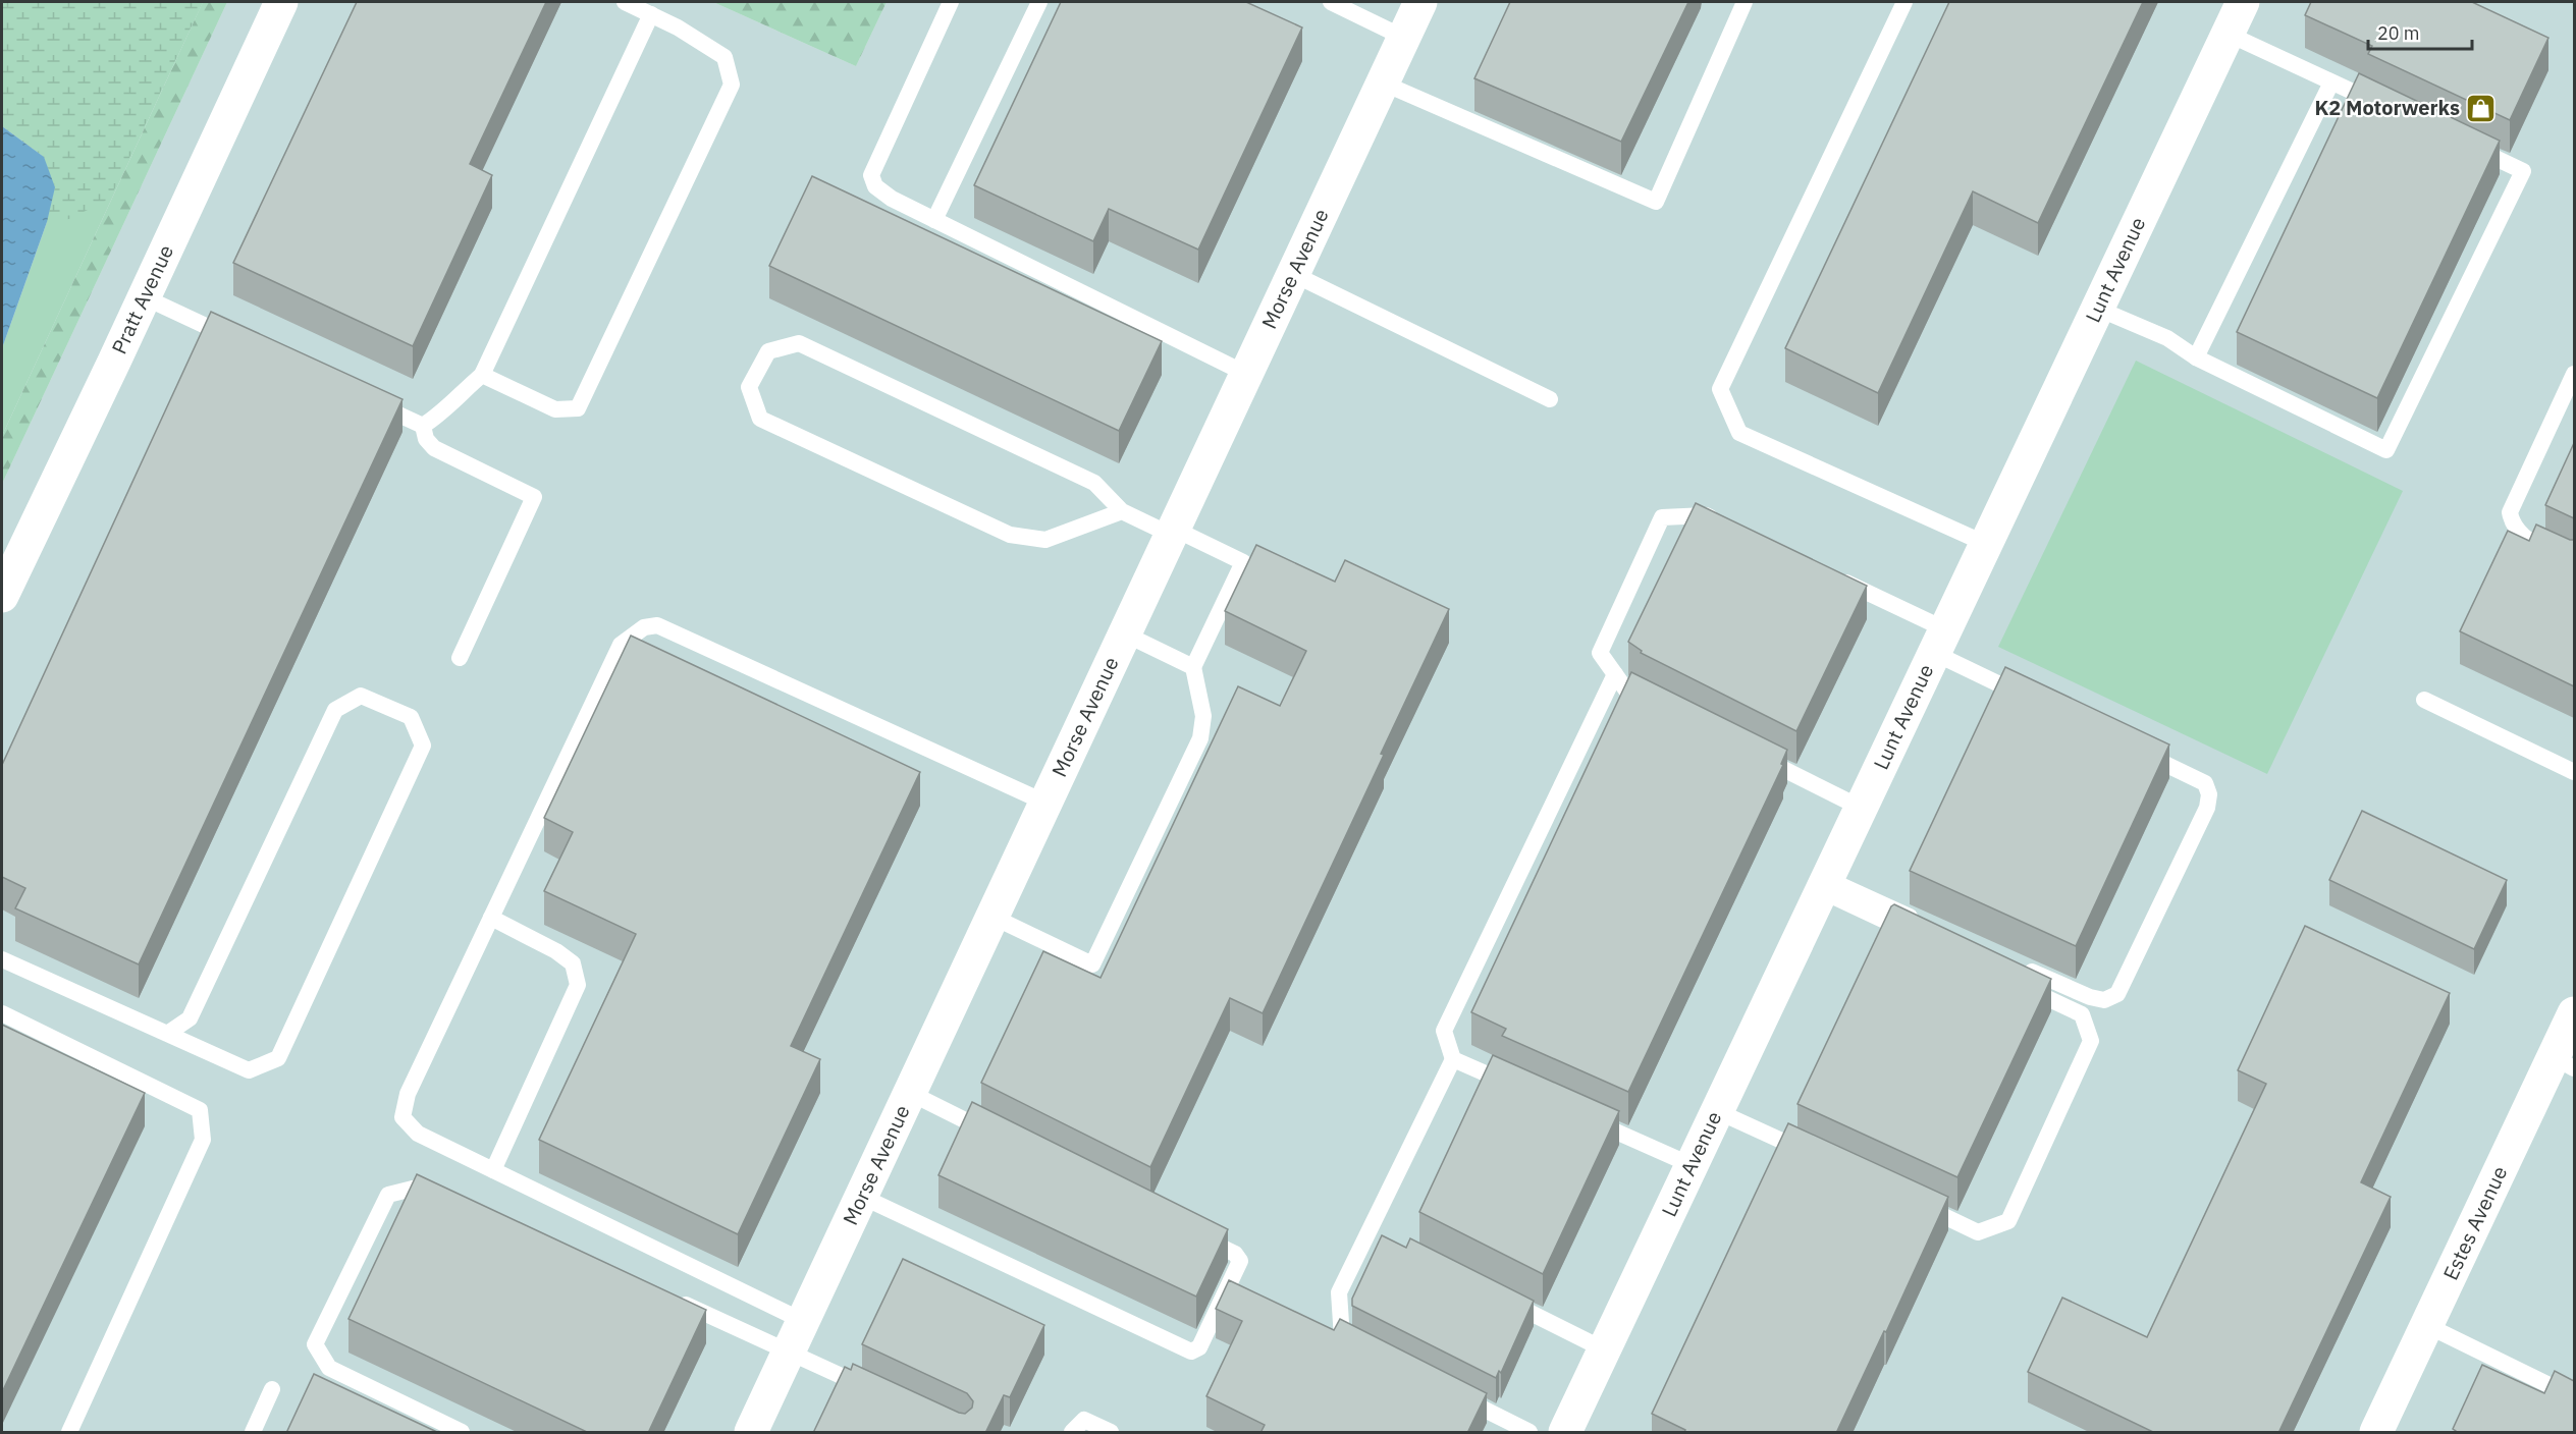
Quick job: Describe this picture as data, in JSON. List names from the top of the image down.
{
  "streets": {
    "street": [
      "Morse Avenue",
      "Lunt Avenue",
      "Pratt Avenue",
      "Estes Avenue"
    ]
  },
  "places": {
    "shop": ["K2 Motorwerks"]
  },
  "scale_bar": "20 m"
}
